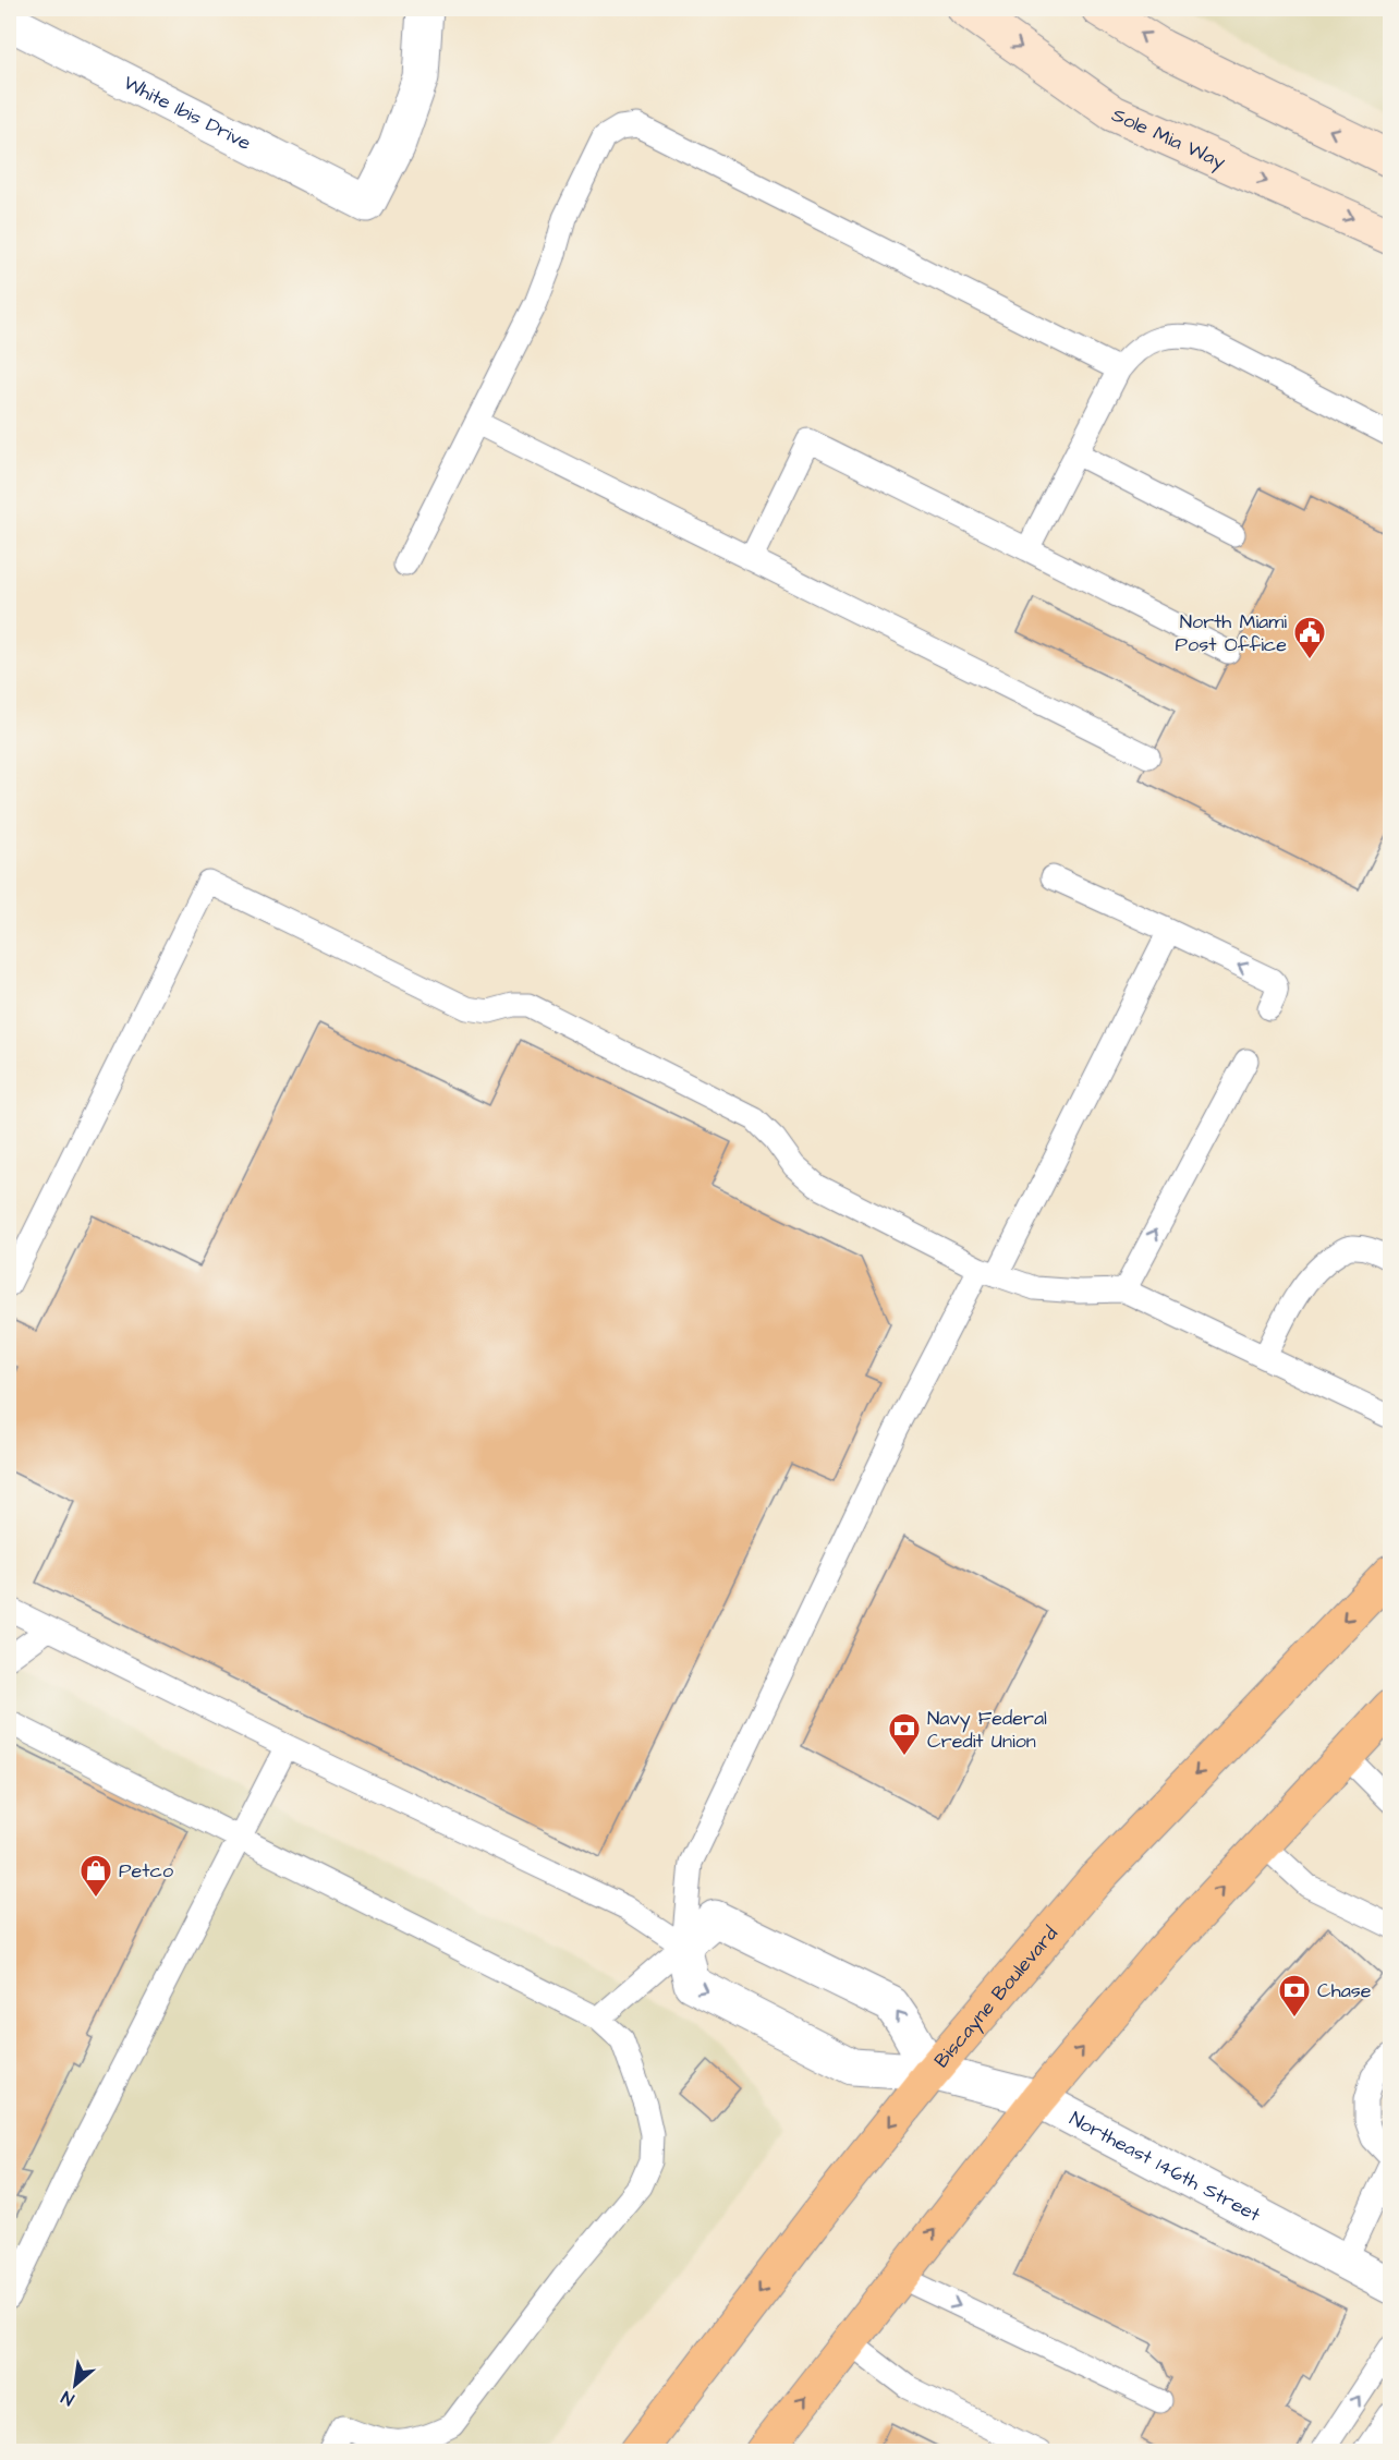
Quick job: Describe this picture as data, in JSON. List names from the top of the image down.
{
  "streets": {
    "main road": ["Biscayne Boulevard"],
    "street": ["White Ibis Drive", "Sole Mia Way", "Northeast 146th Street"]
  },
  "crossings": [
    ["Biscayne Boulevard", "Northeast 146th Street"]
  ],
  "places": {
    "public building": ["North Miami Post Office"],
    "bank": ["Navy Federal Credit Union", "Chase"],
    "shop": ["Petco"]
  },
  "north": "bottom left"
}
